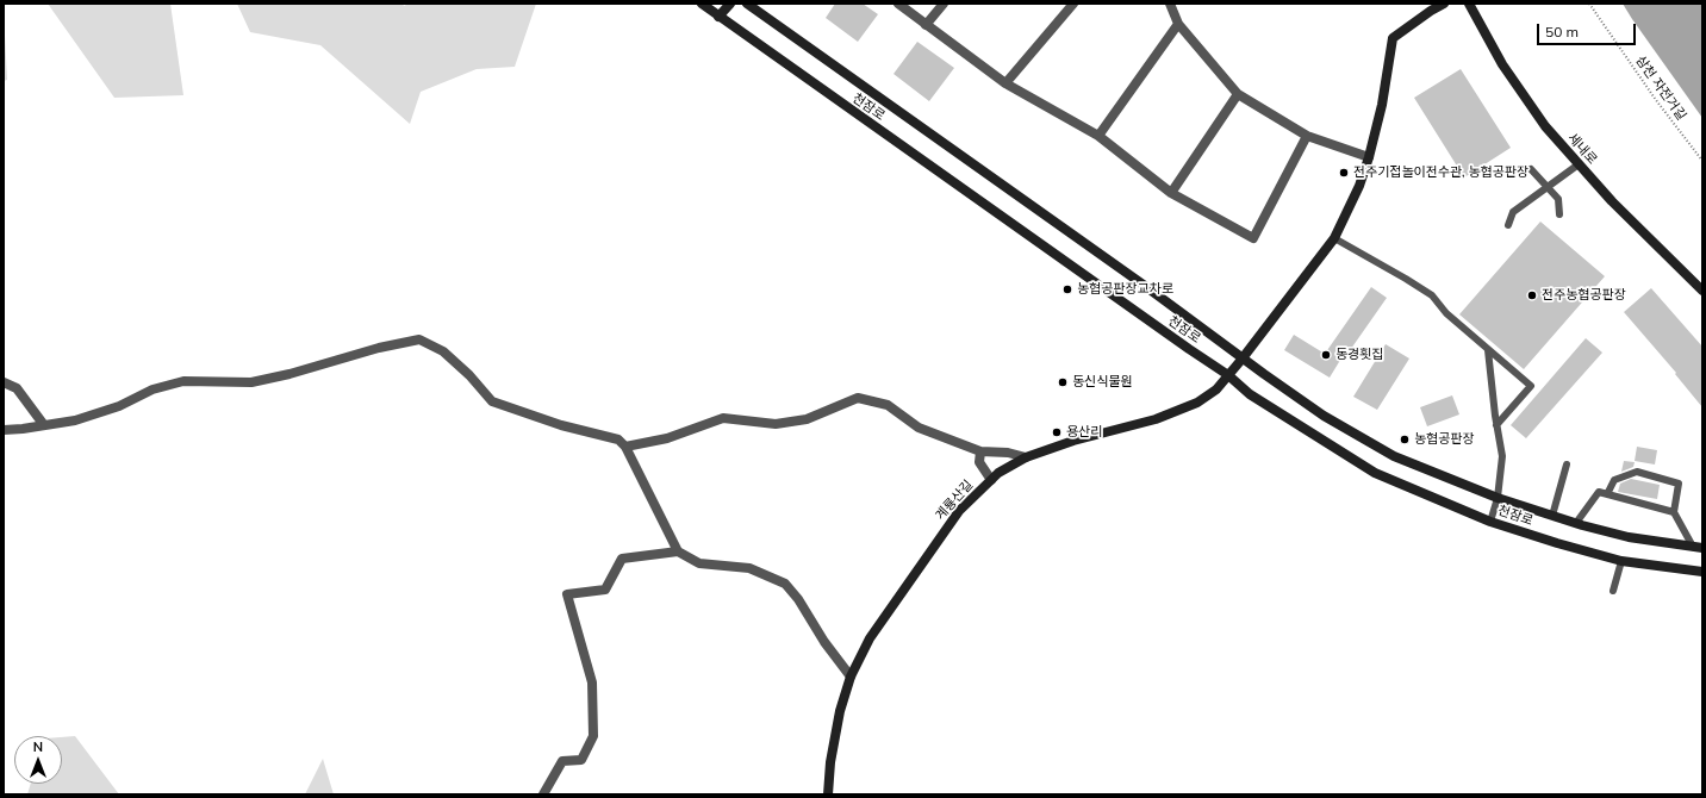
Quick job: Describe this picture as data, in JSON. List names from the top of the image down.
{
  "streets": {
    "street": ["천잠로", "세내로", "계룡산길"],
    "path": ["삼천 자전거길"]
  },
  "crossings": [
    ["천잠로", "계룡산길"]
  ],
  "places": [
    "전주기접놀이전수관, 농협공판장",
    "농협공판장교차로",
    "전주농협공판장",
    "동경횟집",
    "동신식물원",
    "용산리",
    "농협공판장"
  ],
  "scale_bar": "50 m",
  "north": "top"
}
